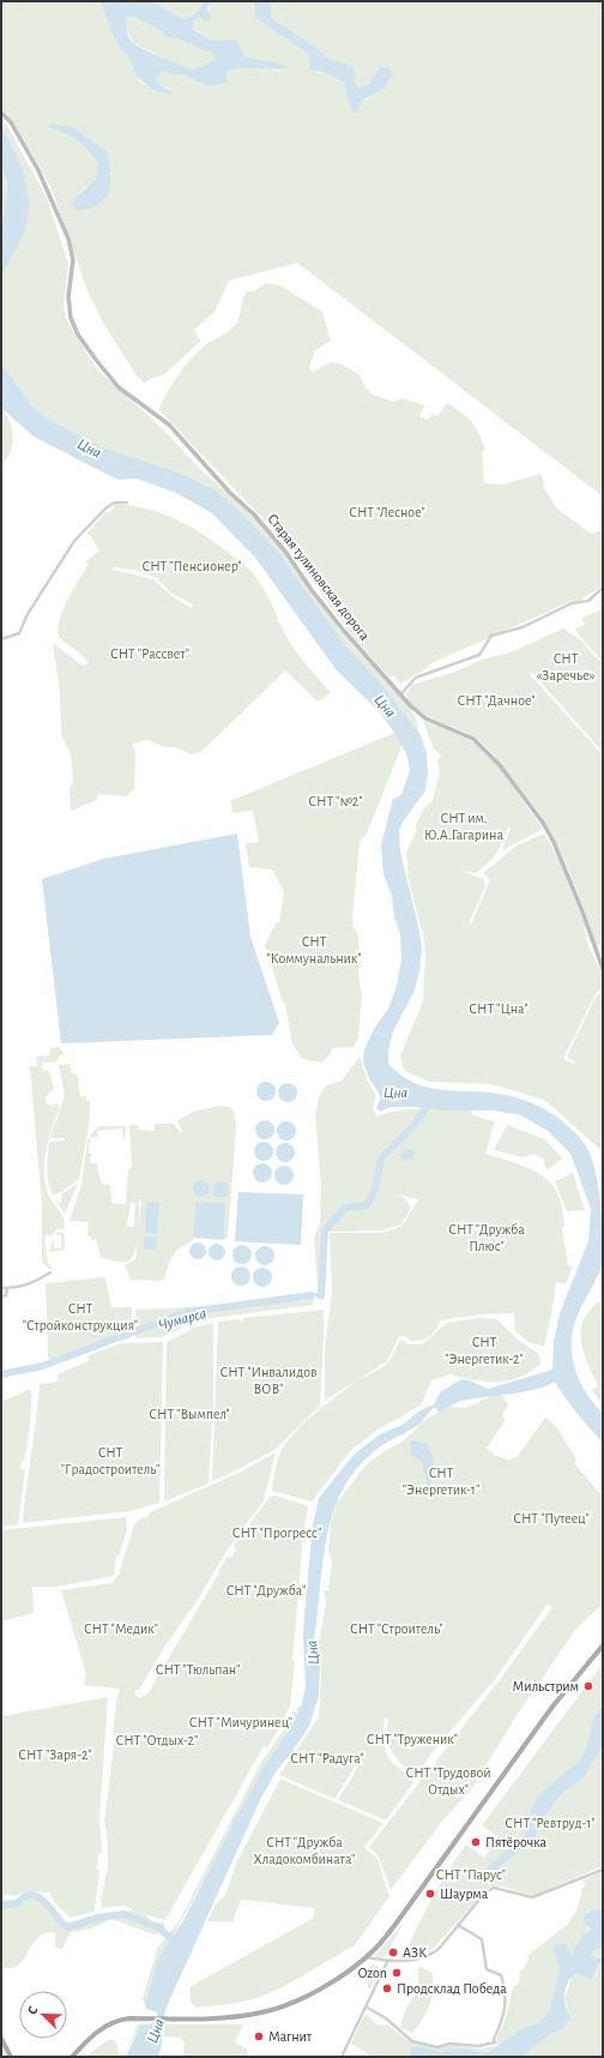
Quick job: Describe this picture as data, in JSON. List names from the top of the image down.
{
  "streets": {
    "street": ["Старая тулиновская дорога"]
  },
  "water": ["Цна", "Чумарса"],
  "parks": [
    "СНТ \"Лесное\"",
    "СНТ \"Пенсионер\"",
    "СНТ \"Рассвет\"",
    "СНТ «Заречье»",
    "СНТ \"Дачное\"",
    "СНТ \"№2\"",
    "СНТ им. Ю.А.Гагарина",
    "СНТ \"Коммунальник\"",
    "СНТ \"Цна\"",
    "СНТ \"Дружба Плюс\"",
    "СНТ \"Стройконструкция\"",
    "СНТ \"Энергетик-2\"",
    "СНТ \"Инвалидов ВОВ\"",
    "СНТ \"Вымпел\"",
    "СНТ \"Градостроитель\"",
    "СНТ \"Энергетик-1\"",
    "СНТ \"Путеец\"",
    "СНТ \"Прогресс\"",
    "СНТ \"Дружба\"",
    "СНТ \"Медик\"",
    "СНТ \"Строитель\"",
    "СНТ \"Тюльпан\"",
    "СНТ \"Мичуринец\"",
    "СНТ \"Труженик\"",
    "СНТ \"Отдых-2\"",
    "СНТ \"Заря-2\"",
    "СНТ \"Радуга\"",
    "СНТ \"Трудовой Отдых\"",
    "СНТ \"Ревтруд-1\"",
    "СНТ \"Дружба Хладокомбината\"",
    "СНТ \"Парус\""
  ],
  "places": [
    "Мильстрим",
    "Пятёрочка",
    "Шаурма",
    "АЗК",
    "Ozon",
    "Продсклад Победа",
    "Магнит"
  ],
  "north": "top left"
}
